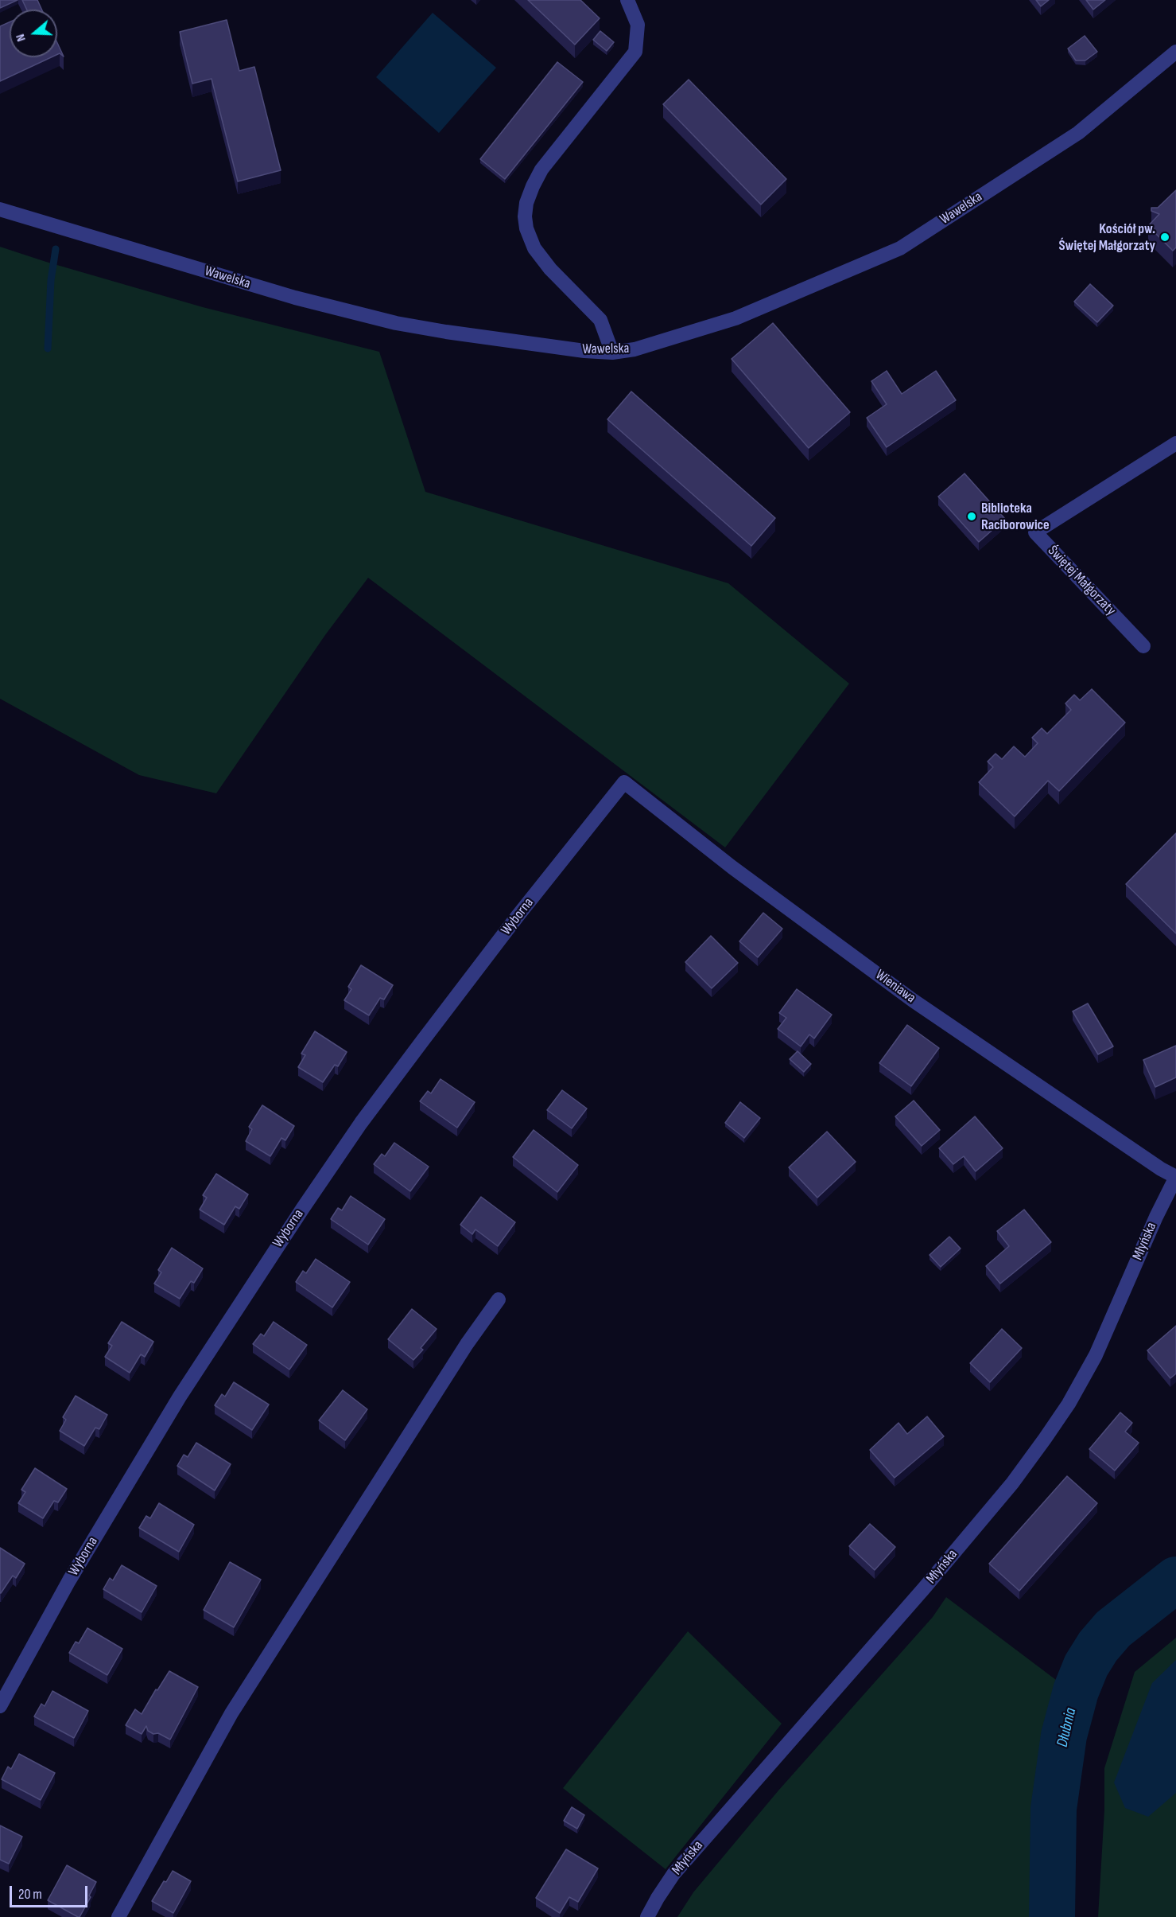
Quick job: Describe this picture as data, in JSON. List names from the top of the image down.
{
  "streets": {
    "street": [
      "Wawelska",
      "Świętej Małgorzaty",
      "Wyborna",
      "Wieniawa",
      "Młyńska"
    ]
  },
  "crossings": [
    ["Wyborna", "Wieniawa"],
    ["Wieniawa", "Młyńska"]
  ],
  "water": ["Dłubnia"],
  "places": ["Kościół pw. Świętej Małgorzaty", "Biblioteka Raciborowice"],
  "scale_bar": "20 m",
  "north": "left"
}
